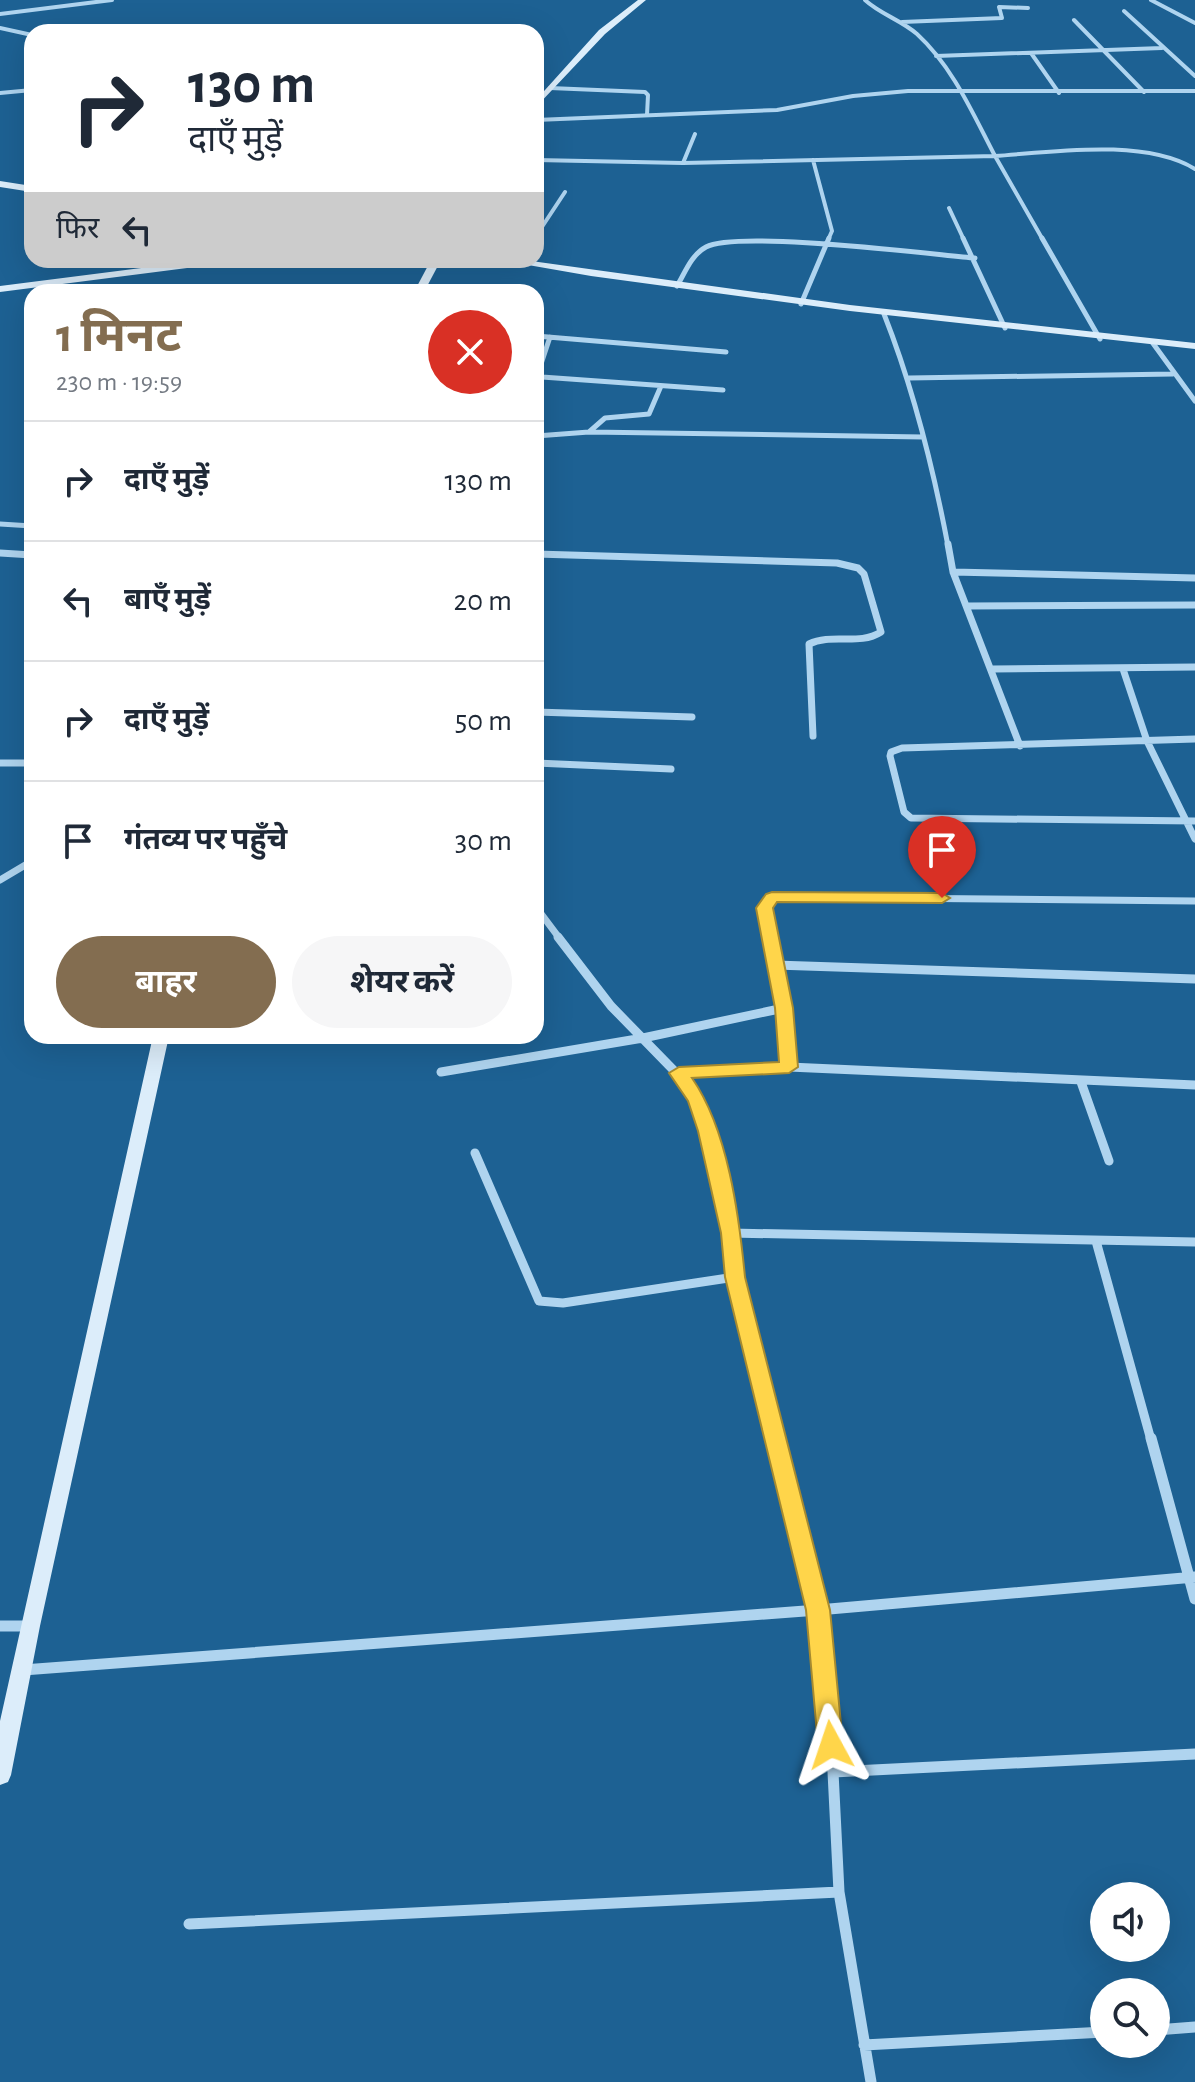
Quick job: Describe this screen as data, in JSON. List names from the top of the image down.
{
  "page": {
    "turn": ["130 m", "दाएँ मुड़ें"],
    "then": "फिर",
    "heading": ["1 मिनट", "230 m · 19:59"],
    "list": [
      {
        "name": "दाएँ मुड़ें",
        "value": "130 m"
      },
      {
        "name": "बाएँ मुड़ें",
        "value": "20 m"
      },
      {
        "name": "दाएँ मुड़ें",
        "value": "50 m"
      },
      {
        "name": "गंतव्य पर पहुँचे",
        "value": "30 m"
      }
    ],
    "buttons": ["बाहर", "शेयर करें"]
  }
}
